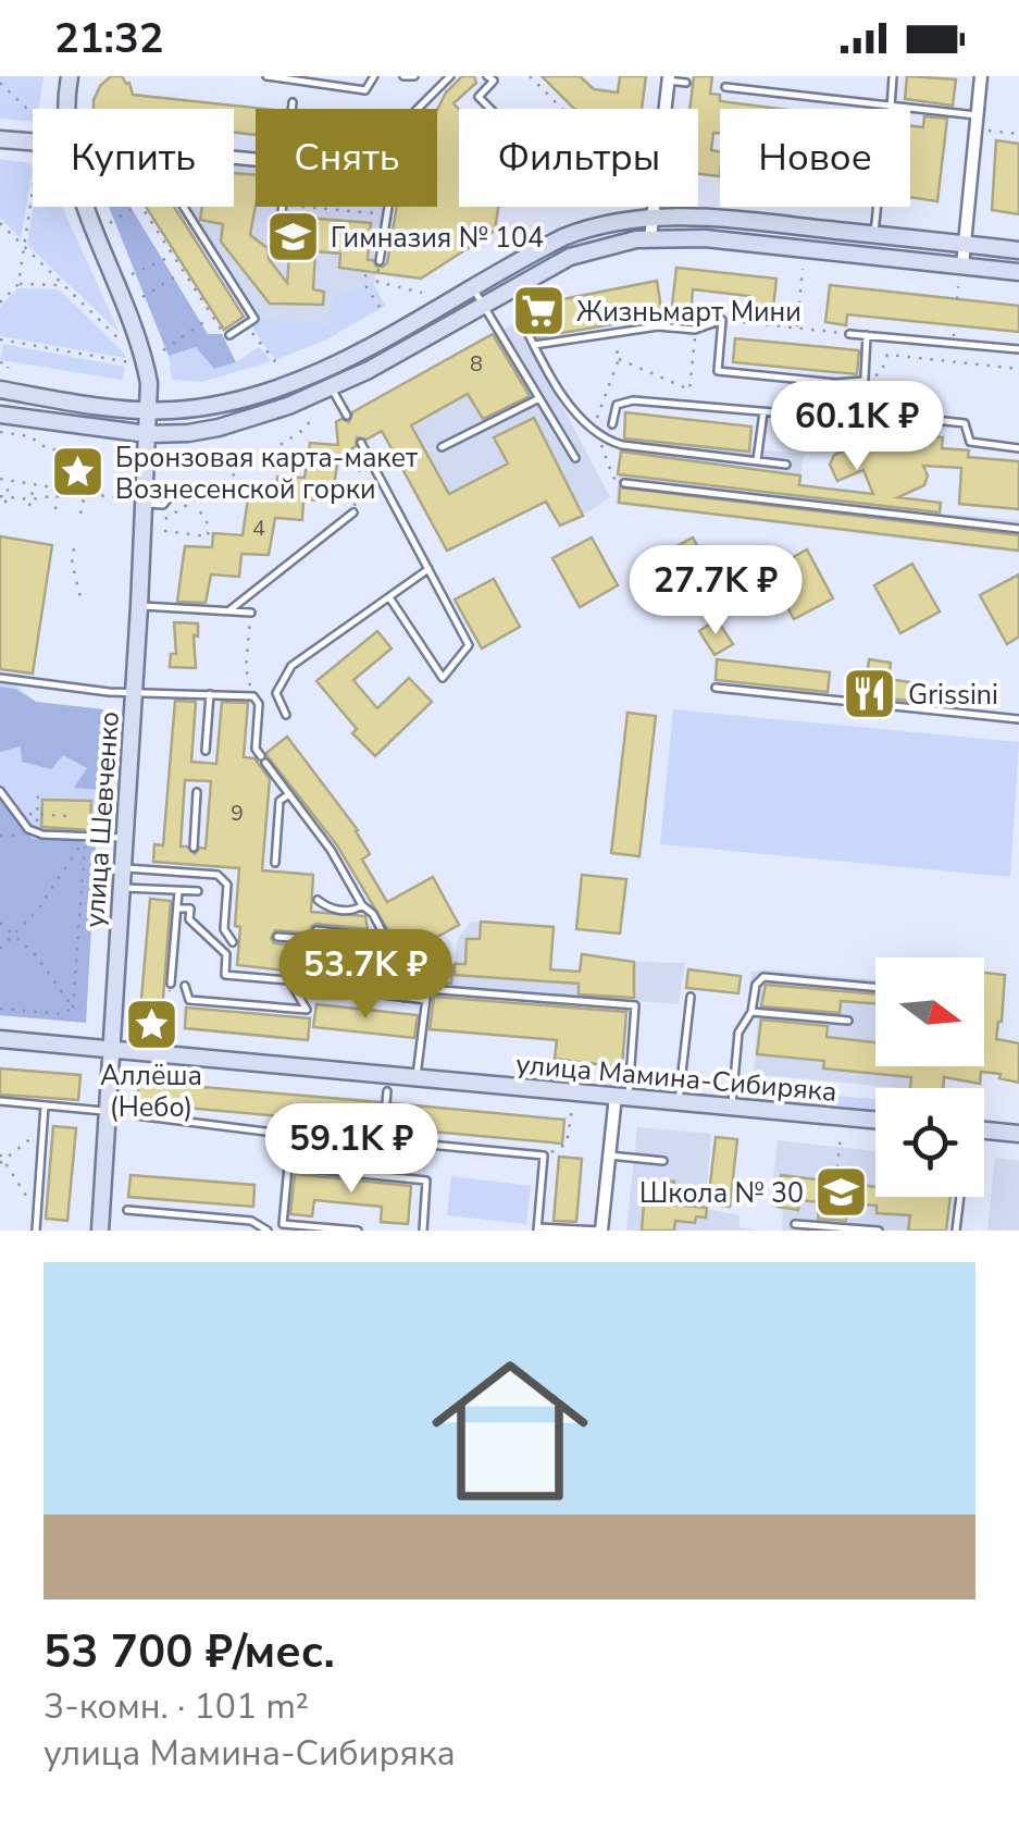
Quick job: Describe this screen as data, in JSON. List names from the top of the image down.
{
  "streets": {
    "main road": ["улица Шевченко", "улица Мамина-Сибиряка"]
  },
  "crossings": [
    ["улица Шевченко", "улица Мамина-Сибиряка"]
  ],
  "places": {
    "school or university": ["Гимназия № 104", "Школа № 30"],
    "supermarket": ["Жизньмарт Мини"],
    "place": ["Бронзовая карта-макет Вознесенской горки", "Аллёша (Небо)"],
    "restaurant": ["Grissini"]
  },
  "house_numbers": ["8", "4", "9"],
  "north": "right",
  "page": {
    "status": "21:32",
    "chip": [
      "Купить",
      "Снять",
      "Фильтры",
      "Новое"
    ],
    "price": [
      "60.1K ₽",
      "27.7K ₽",
      "53.7K ₽",
      "59.1K ₽"
    ],
    "list": [
      {
        "name": "53 700 ₽/мес.",
        "note": "3-комн. · 101 m² · улица Мамина-Сибиряка"
      }
    ]
  }
}
